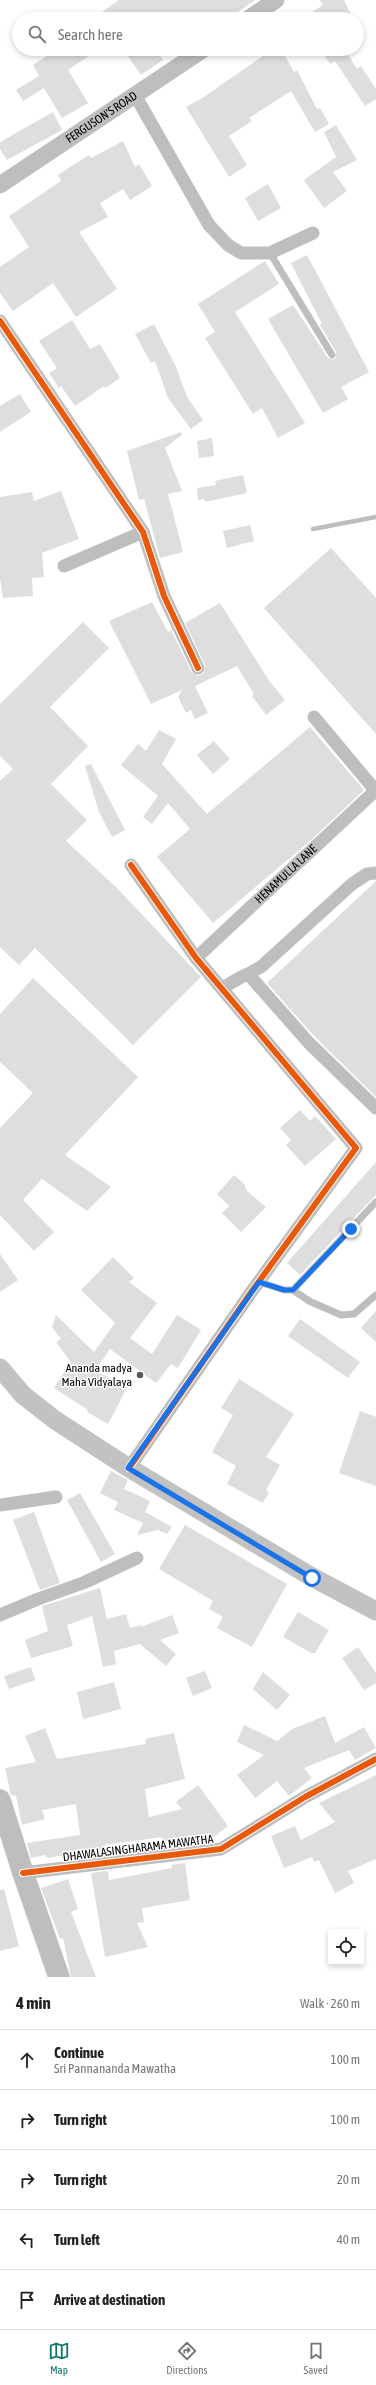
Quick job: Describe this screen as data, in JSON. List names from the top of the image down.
{
  "streets": {
    "street": ["FERGUSON'S ROAD", "HENAMULLA LANE", "DHAWALASINGHARAMA MAWATHA"]
  },
  "places": ["Ananda madya Maha Vidyalaya"],
  "page": {
    "search": "Search here",
    "heading": ["4 min", "Walk · 260 m"],
    "list": [
      ["Continue", "Sri Pannananda Mawatha", "100 m"],
      ["Turn right", "100 m"],
      ["Turn right", "20 m"],
      ["Turn left", "40 m"],
      "Arrive at destination"
    ],
    "nav": ["Map", "Directions", "Saved"]
  }
}
